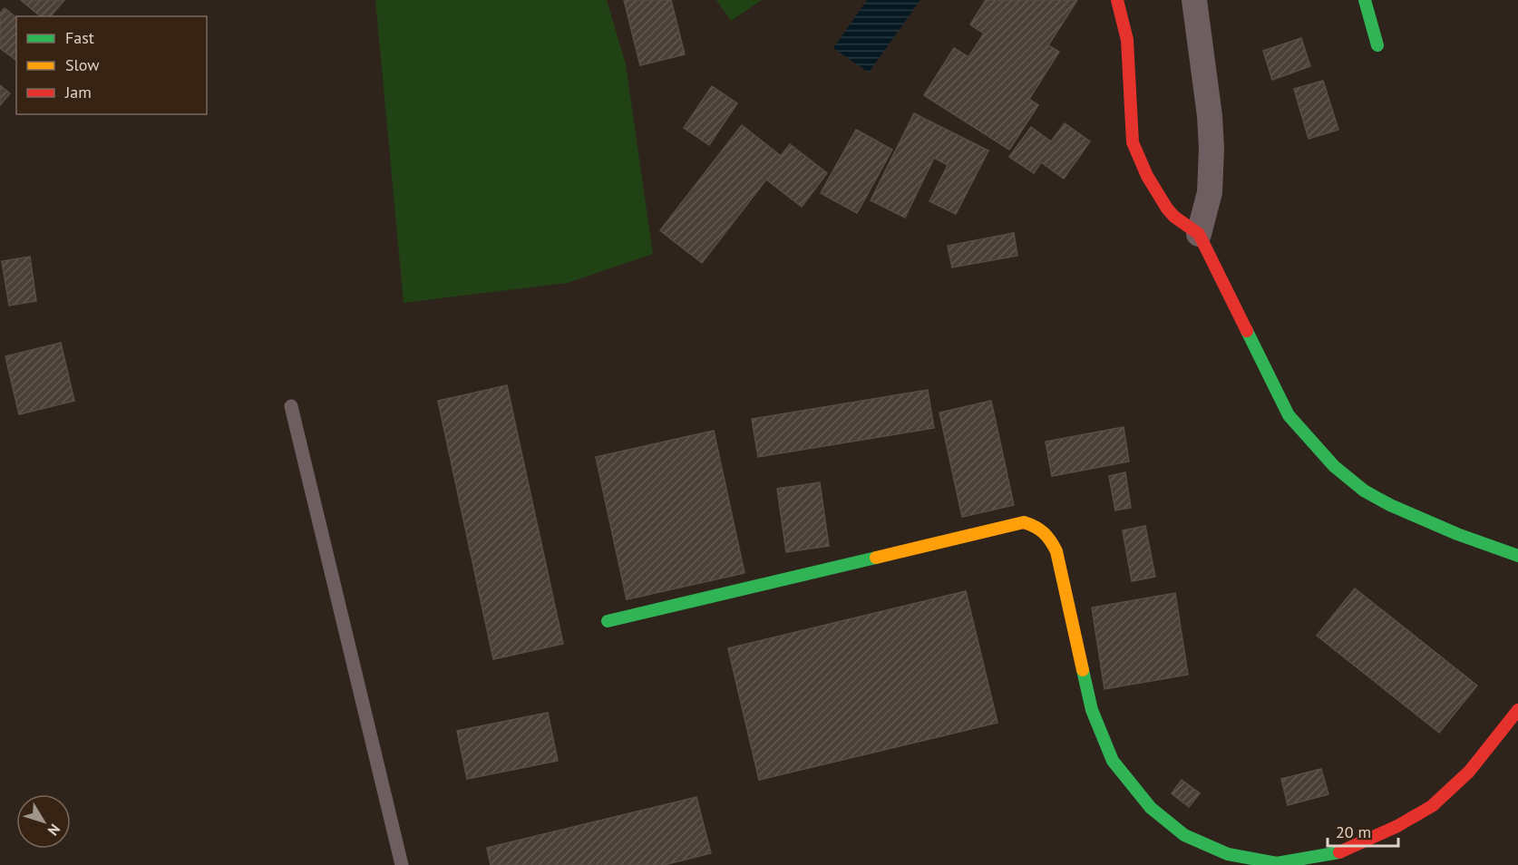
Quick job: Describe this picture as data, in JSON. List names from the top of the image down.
{
  "legend": ["Fast", "Slow", "Jam"],
  "scale_bar": "20 m",
  "north": "bottom right"
}
